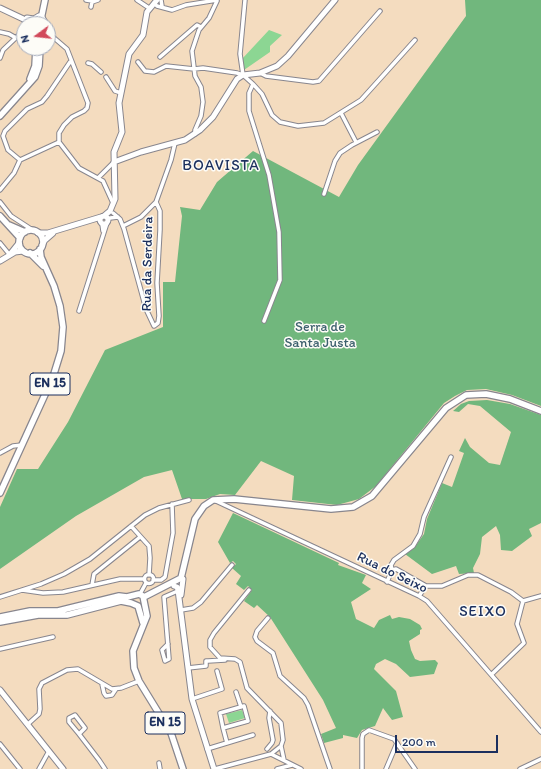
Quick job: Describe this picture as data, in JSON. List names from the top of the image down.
{
  "streets": {
    "main road": ["EN 15"],
    "street": ["Rua da Serdeira", "Rua do Seixo"]
  },
  "districts": ["BOAVISTA", "SEIXO"],
  "parks": ["Serra de Santa Justa"],
  "scale_bar": "200 m",
  "north": "left"
}
